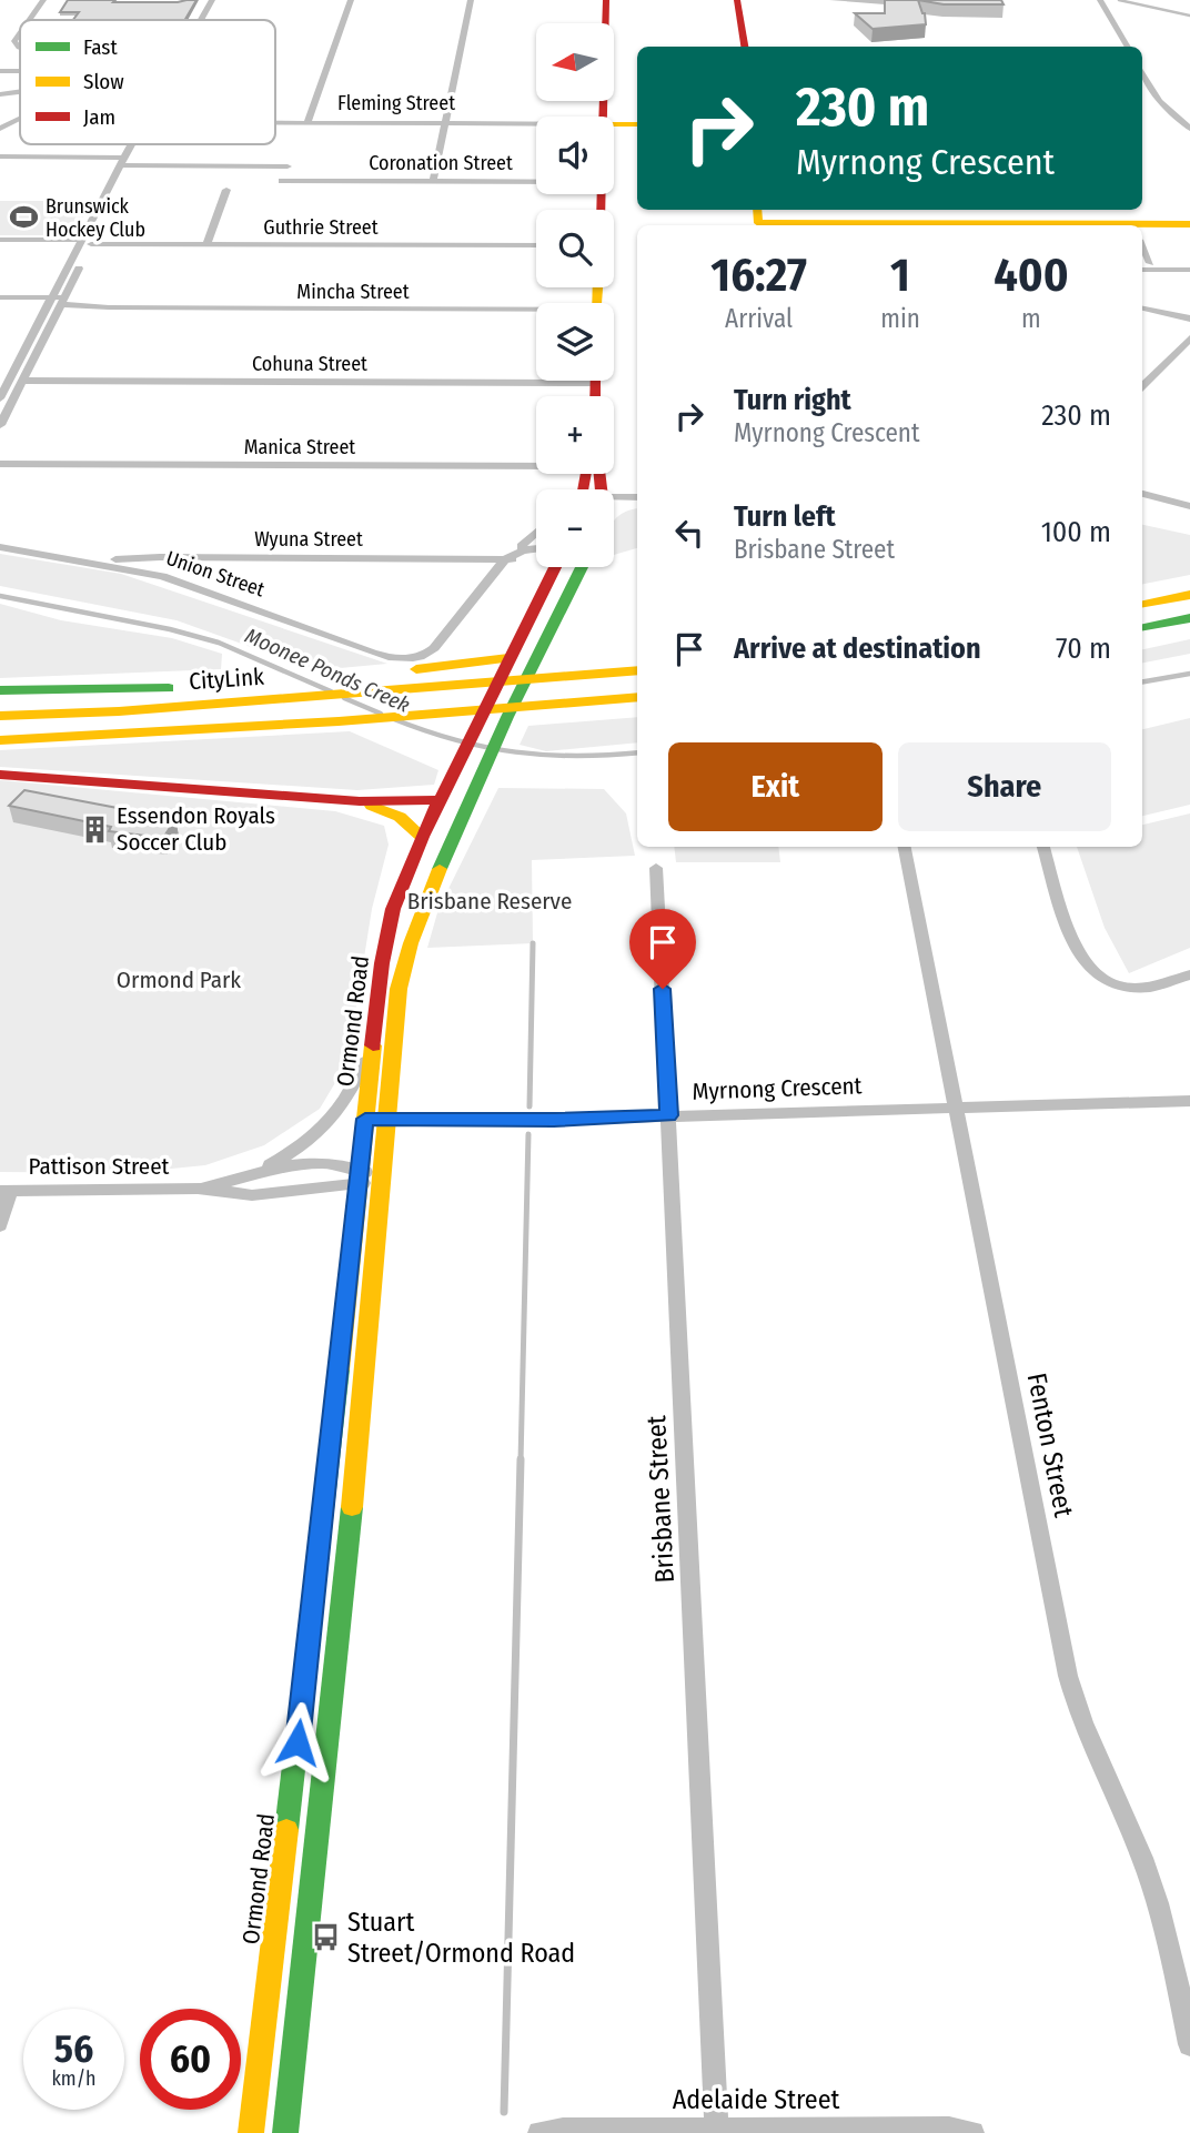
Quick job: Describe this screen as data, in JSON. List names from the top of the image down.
{
  "streets": {
    "main road": ["Fleming Street", "CityLink", "Ormond Road"],
    "street": [
      "Coronation Street",
      "Guthrie Street",
      "Mincha Street",
      "Cohuna Street",
      "Manica Street",
      "Wyuna Street",
      "Union Street",
      "Myrnong Crescent",
      "Pattison Street",
      "Fenton Street",
      "Brisbane Street",
      "Adelaide Street"
    ]
  },
  "crossings": [
    ["Wyuna Street", "Union Street"],
    ["Ormond Road", "Myrnong Crescent"],
    ["Ormond Road", "Pattison Street"],
    ["Myrnong Crescent", "Fenton Street"],
    ["Myrnong Crescent", "Brisbane Street"],
    ["Brisbane Street", "Adelaide Street"]
  ],
  "water": ["Moonee Ponds Creek"],
  "parks": ["Brisbane Reserve", "Ormond Park"],
  "places": {
    "sports": ["Brunswick Hockey Club"],
    "building": ["Essendon Royals Soccer Club"],
    "bus stop": ["Stuart Street/Ormond Road"]
  },
  "legend": ["Fast", "Slow", "Jam"],
  "north": "left",
  "page": {
    "map_buttons": ["+", "−"],
    "turn": ["230 m", "Myrnong Crescent"],
    "eta": [
      "16:27",
      "Arrival",
      "1",
      "min",
      "400",
      "m"
    ],
    "list": [
      {
        "name": "Turn right",
        "note": "Myrnong Crescent",
        "value": "230 m"
      },
      {
        "name": "Turn left",
        "note": "Brisbane Street",
        "value": "100 m"
      },
      {
        "name": "Arrive at destination",
        "value": "70 m"
      }
    ],
    "buttons": ["Exit", "Share"],
    "speed": "56 km/h",
    "limit": "60"
  }
}
